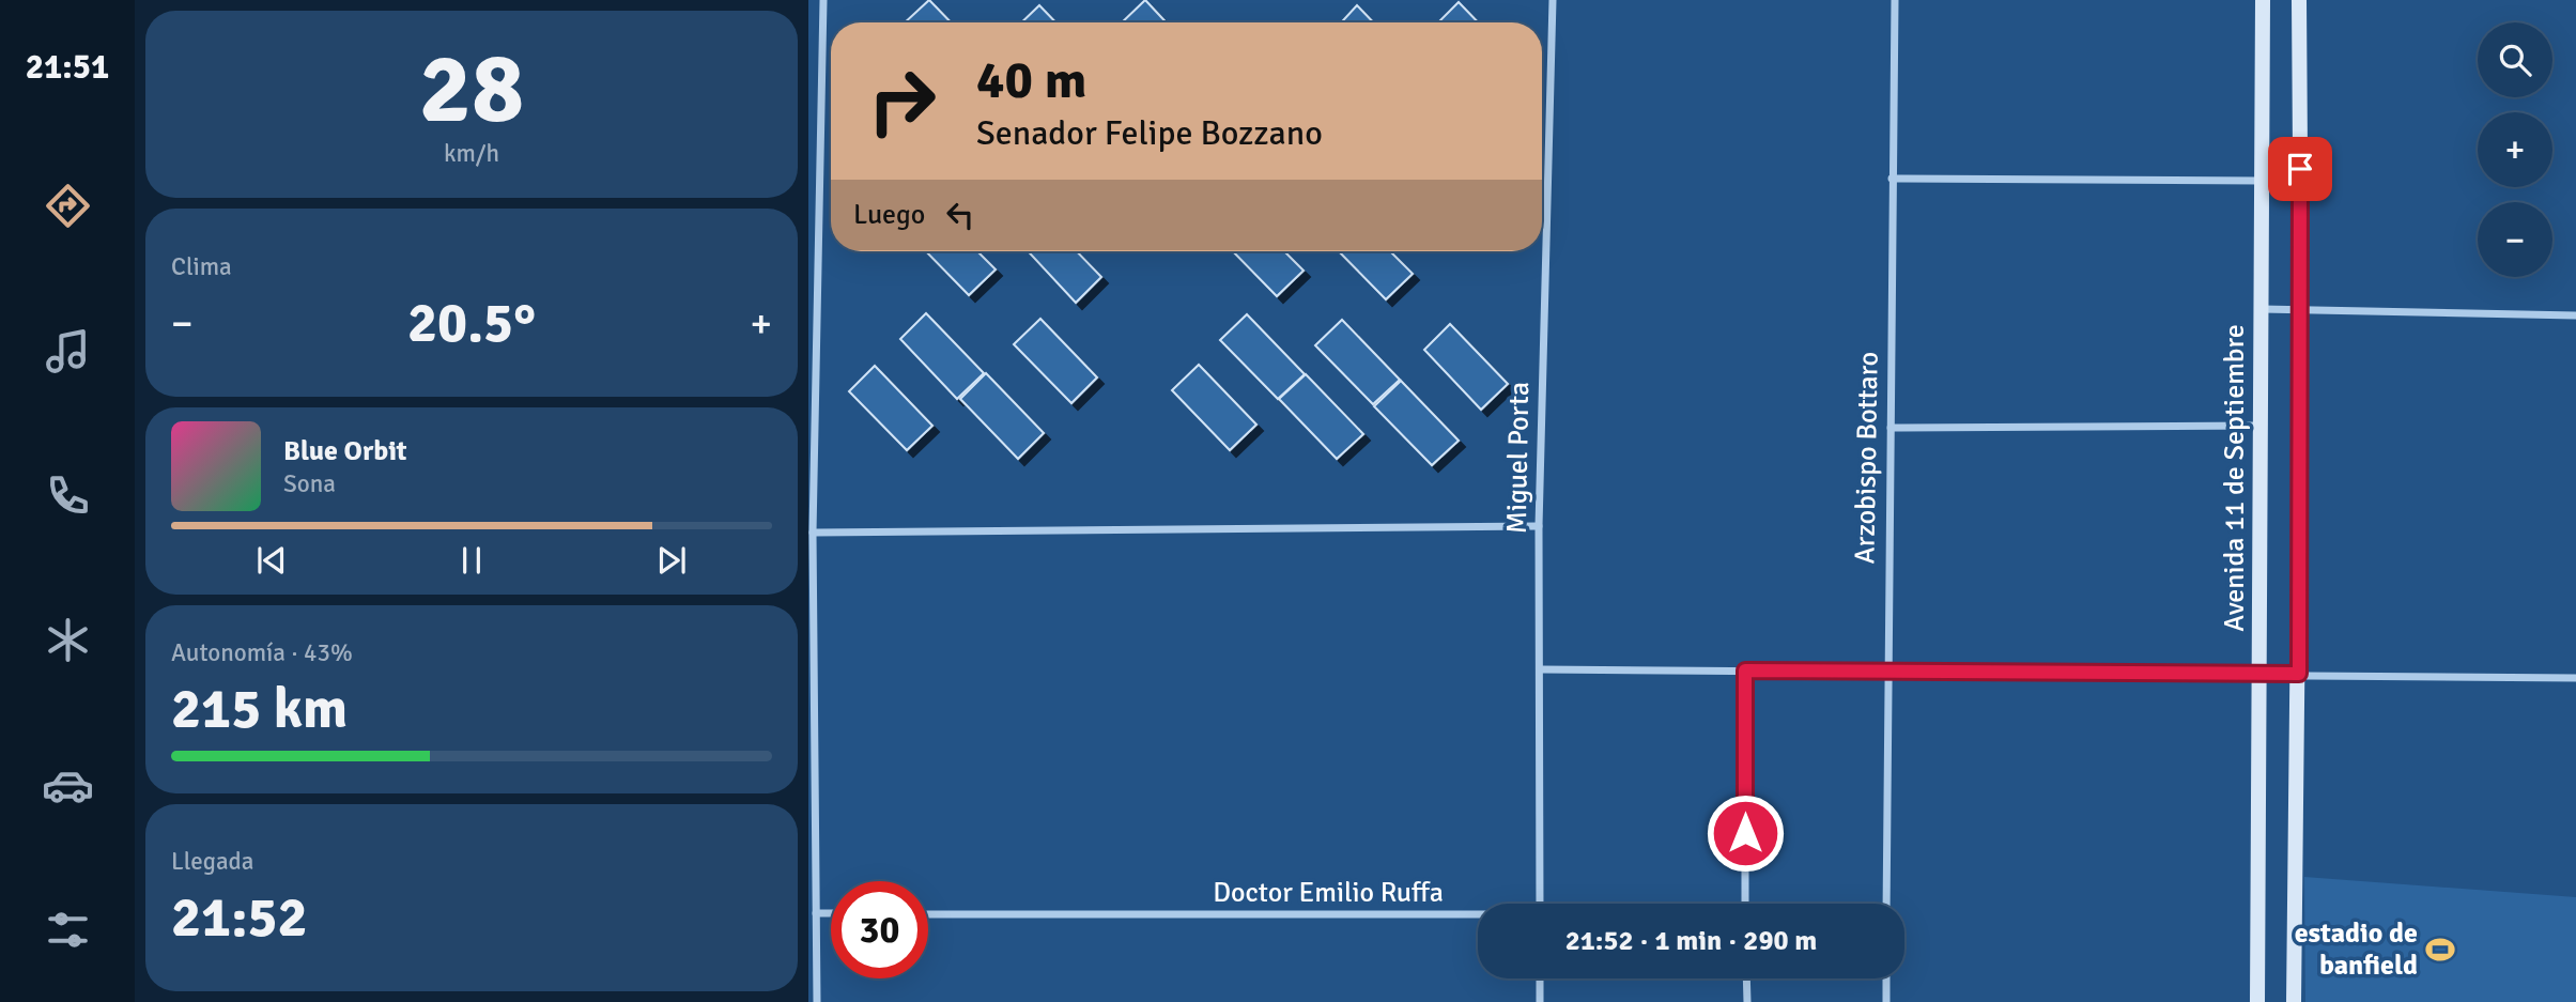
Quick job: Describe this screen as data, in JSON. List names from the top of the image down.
{
  "streets": {
    "main road": ["Avenida 11 de Septiembre"],
    "street": ["Miguel Porta", "Arzobispo Bottaro", "Doctor Emilio Ruffa"]
  },
  "places": {
    "sports": ["estadio de banfield"]
  },
  "page": {
    "tabs": "21:51",
    "tile": [
      ["28", "km/h"],
      "Clima",
      ["Autonomía · 43%", "215 km"],
      ["Llegada", "21:52"]
    ],
    "map_buttons": ["+", "−"],
    "turn": ["40 m", "Senador Felipe Bozzano"],
    "then": "Luego",
    "heat": ["−", "20.5°", "+"],
    "song": ["Blue Orbit", "Sona"],
    "limit": "30",
    "trip": "21:52 · 1 min · 290 m"
  }
}
